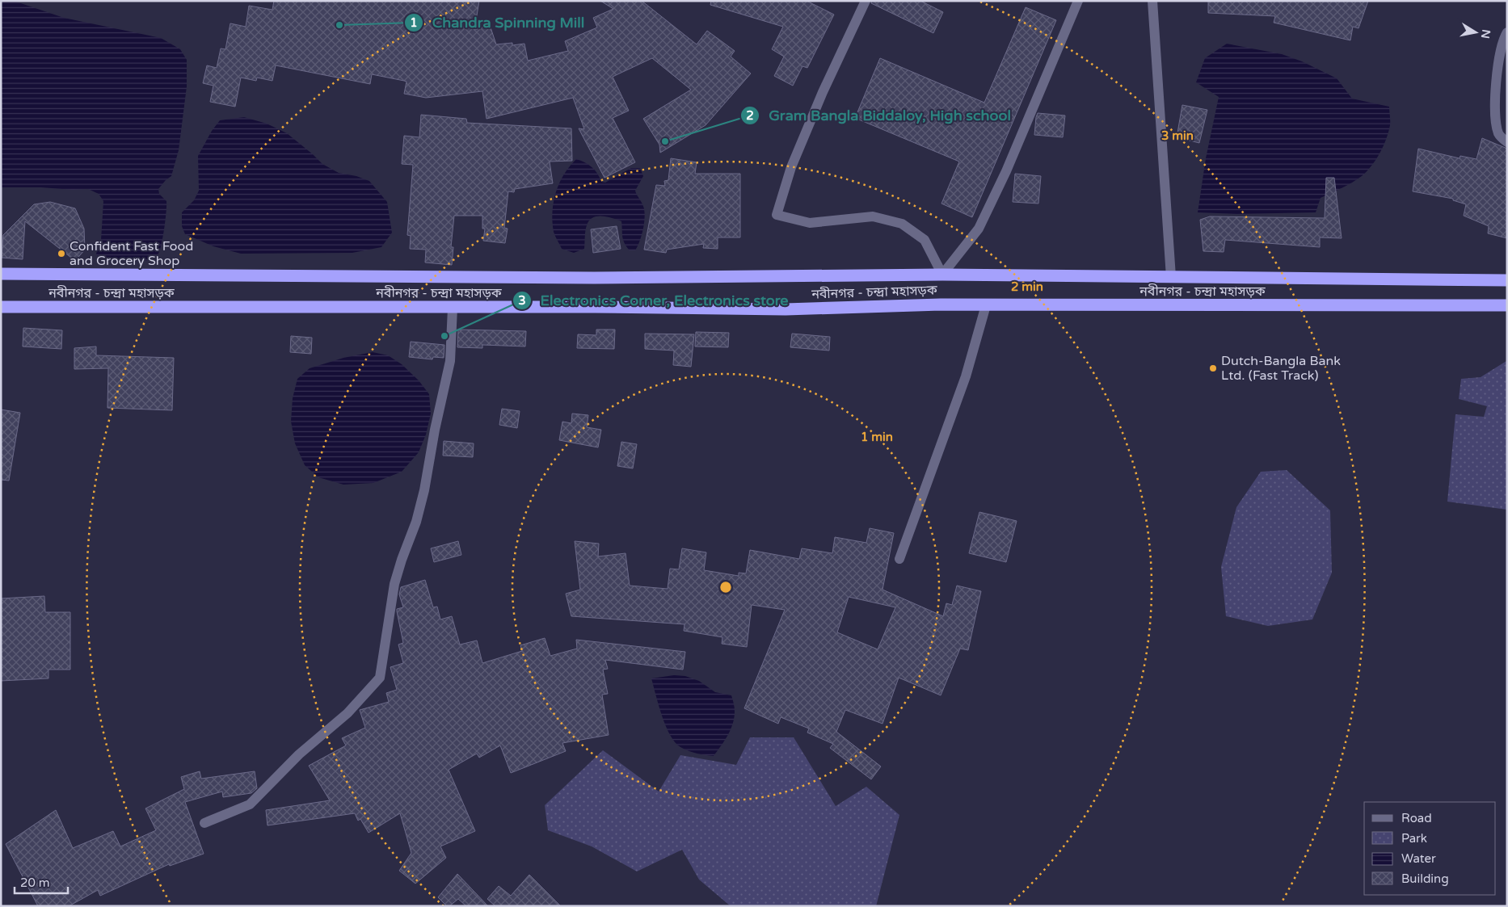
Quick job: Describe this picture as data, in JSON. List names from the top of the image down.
{
  "streets": {
    "highway": ["নবীনগর - চন্দ্রা মহাসড়ক"]
  },
  "places": [
    "Chandra Spinning Mill",
    "Gram Bangla Biddaloy, High school",
    "Confident Fast Food and Grocery Shop",
    "Electronics Corner, Electronics store",
    "Dutch-Bangla Bank Ltd. (Fast Track)"
  ],
  "legend": [
    "Road",
    "Park",
    "Water",
    "Building"
  ],
  "scale_bar": "20 m",
  "north": "right",
  "rings": ["3 min", "2 min", "1 min"]
}
